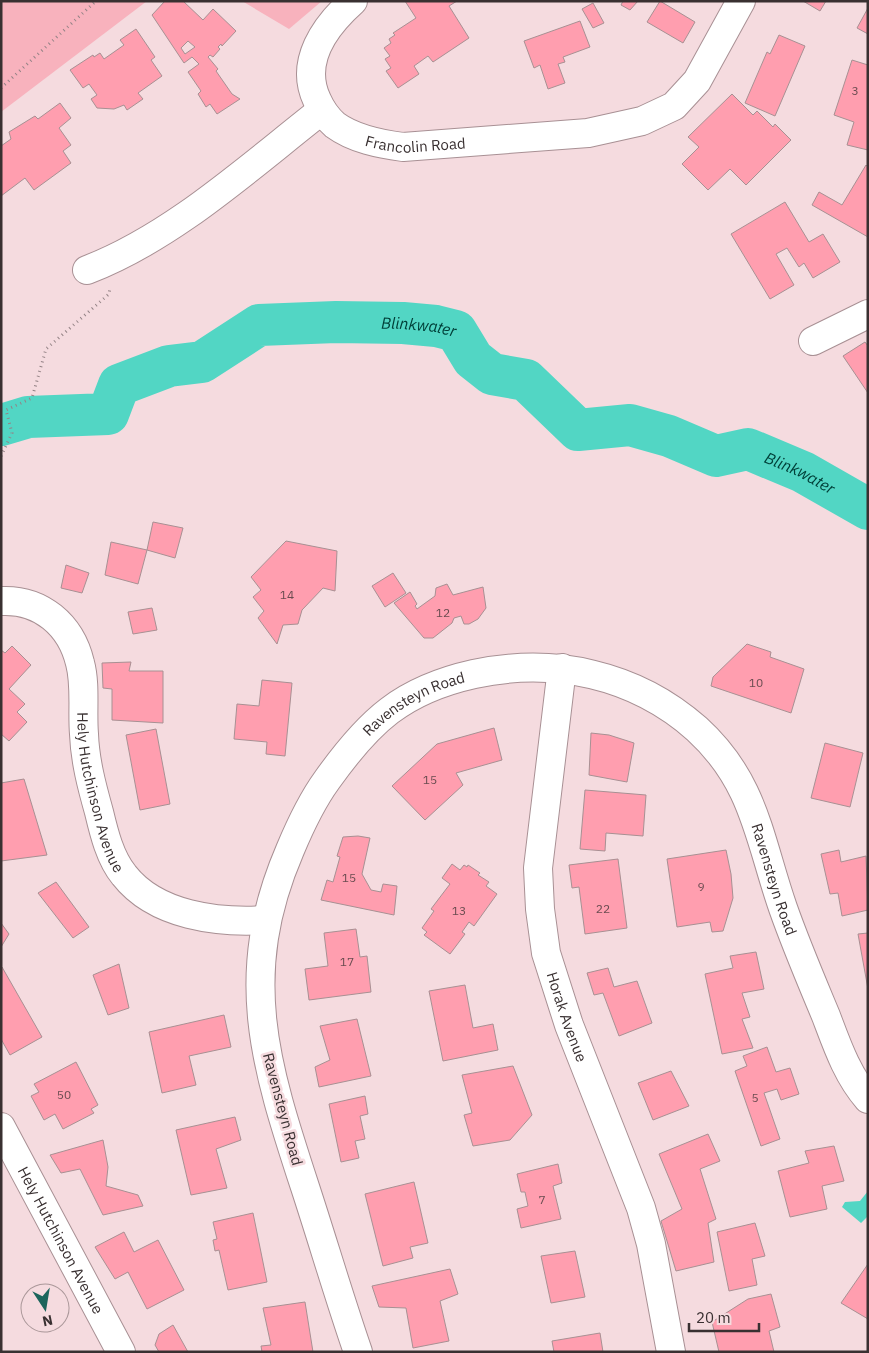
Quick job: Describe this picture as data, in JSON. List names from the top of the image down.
{
  "streets": {
    "street": [
      "Francolin Road",
      "Ravensteyn Road",
      "Hely Hutchinson Avenue",
      "Horak Avenue"
    ]
  },
  "crossings": [
    ["Ravensteyn Road", "Hely Hutchinson Avenue"],
    ["Ravensteyn Road", "Horak Avenue"]
  ],
  "water": ["Blinkwater"],
  "house_numbers": [
    "3",
    "14",
    "12",
    "10",
    "15",
    "15",
    "9",
    "22",
    "13",
    "17",
    "50",
    "5",
    "7"
  ],
  "scale_bar": "20 m",
  "north": "bottom"
}
